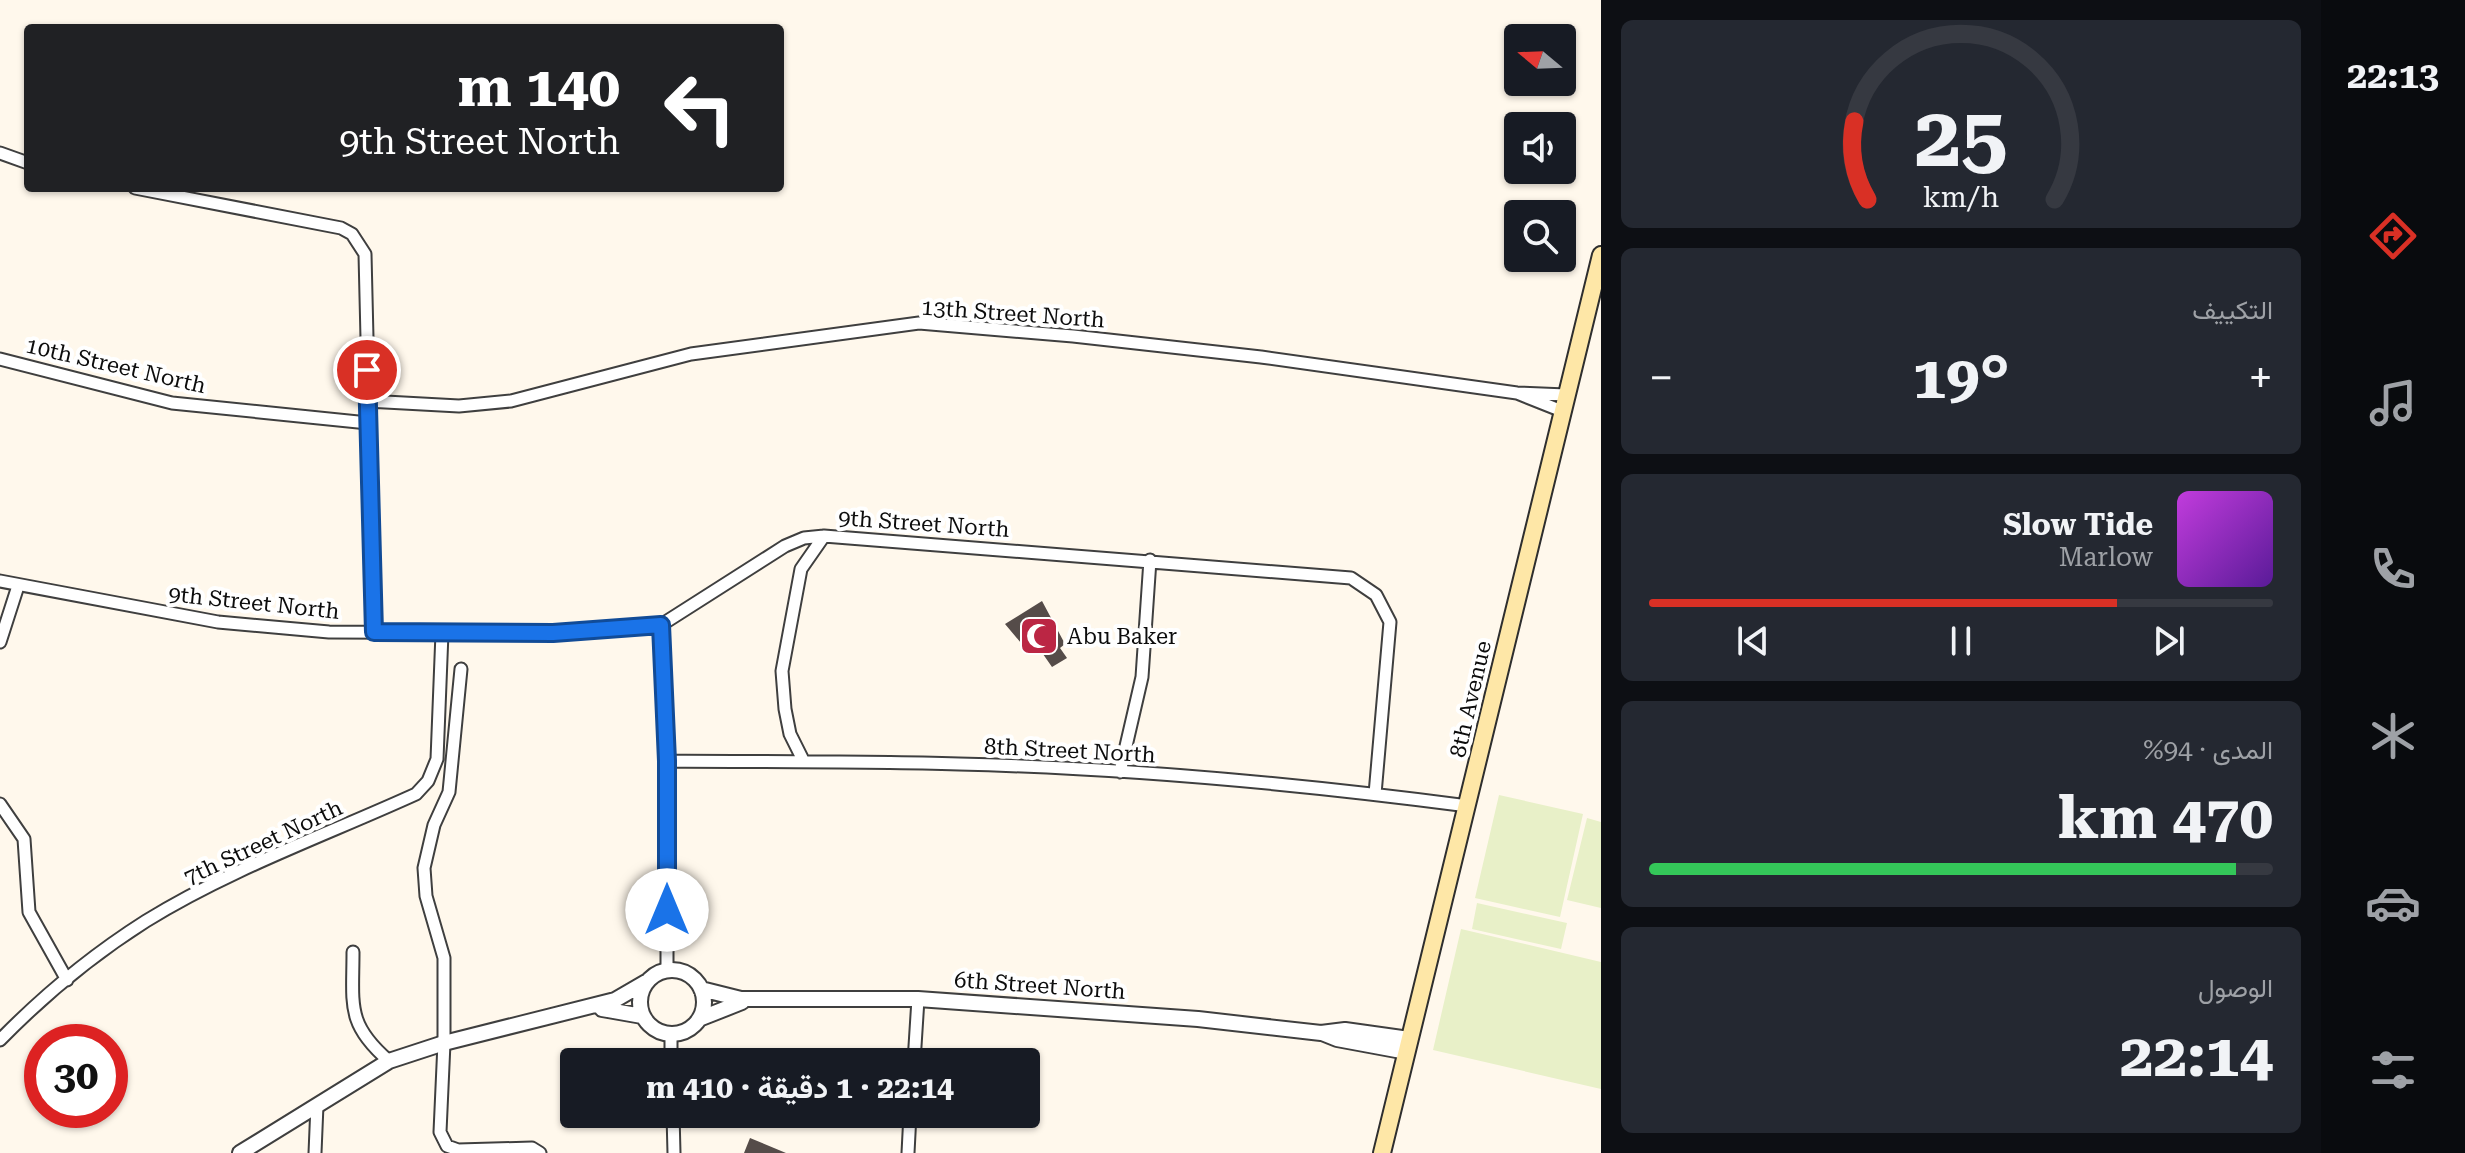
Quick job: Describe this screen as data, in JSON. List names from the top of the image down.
{
  "streets": {
    "main road": ["8th Avenue"],
    "street": [
      "13th Street North",
      "10th Street North",
      "9th Street North",
      "8th Street North",
      "7th Street North",
      "6th Street North"
    ]
  },
  "crossings": [
    ["13th Street North", "8th Avenue"],
    ["9th Street North", "8th Street North"],
    ["9th Street North", "7th Street North"],
    ["8th Avenue", "8th Street North"],
    ["8th Avenue", "6th Street North"]
  ],
  "places": {
    "mosque": ["Abu Baker"]
  },
  "north": "left",
  "page": {
    "tabs": "22:13",
    "turn": ["140 m", "9th Street North"],
    "tile": [
      "التكييف",
      ["المدى · 94%", "470 km"],
      ["الوصول", "22:14"]
    ],
    "heat": ["−", "19°", "+"],
    "song": ["Slow Tide", "Marlow"],
    "limit": "30",
    "trip": "22:14 · 1 دقيقة · 410 m",
    "gauge": ["25", "km/h"]
  }
}
